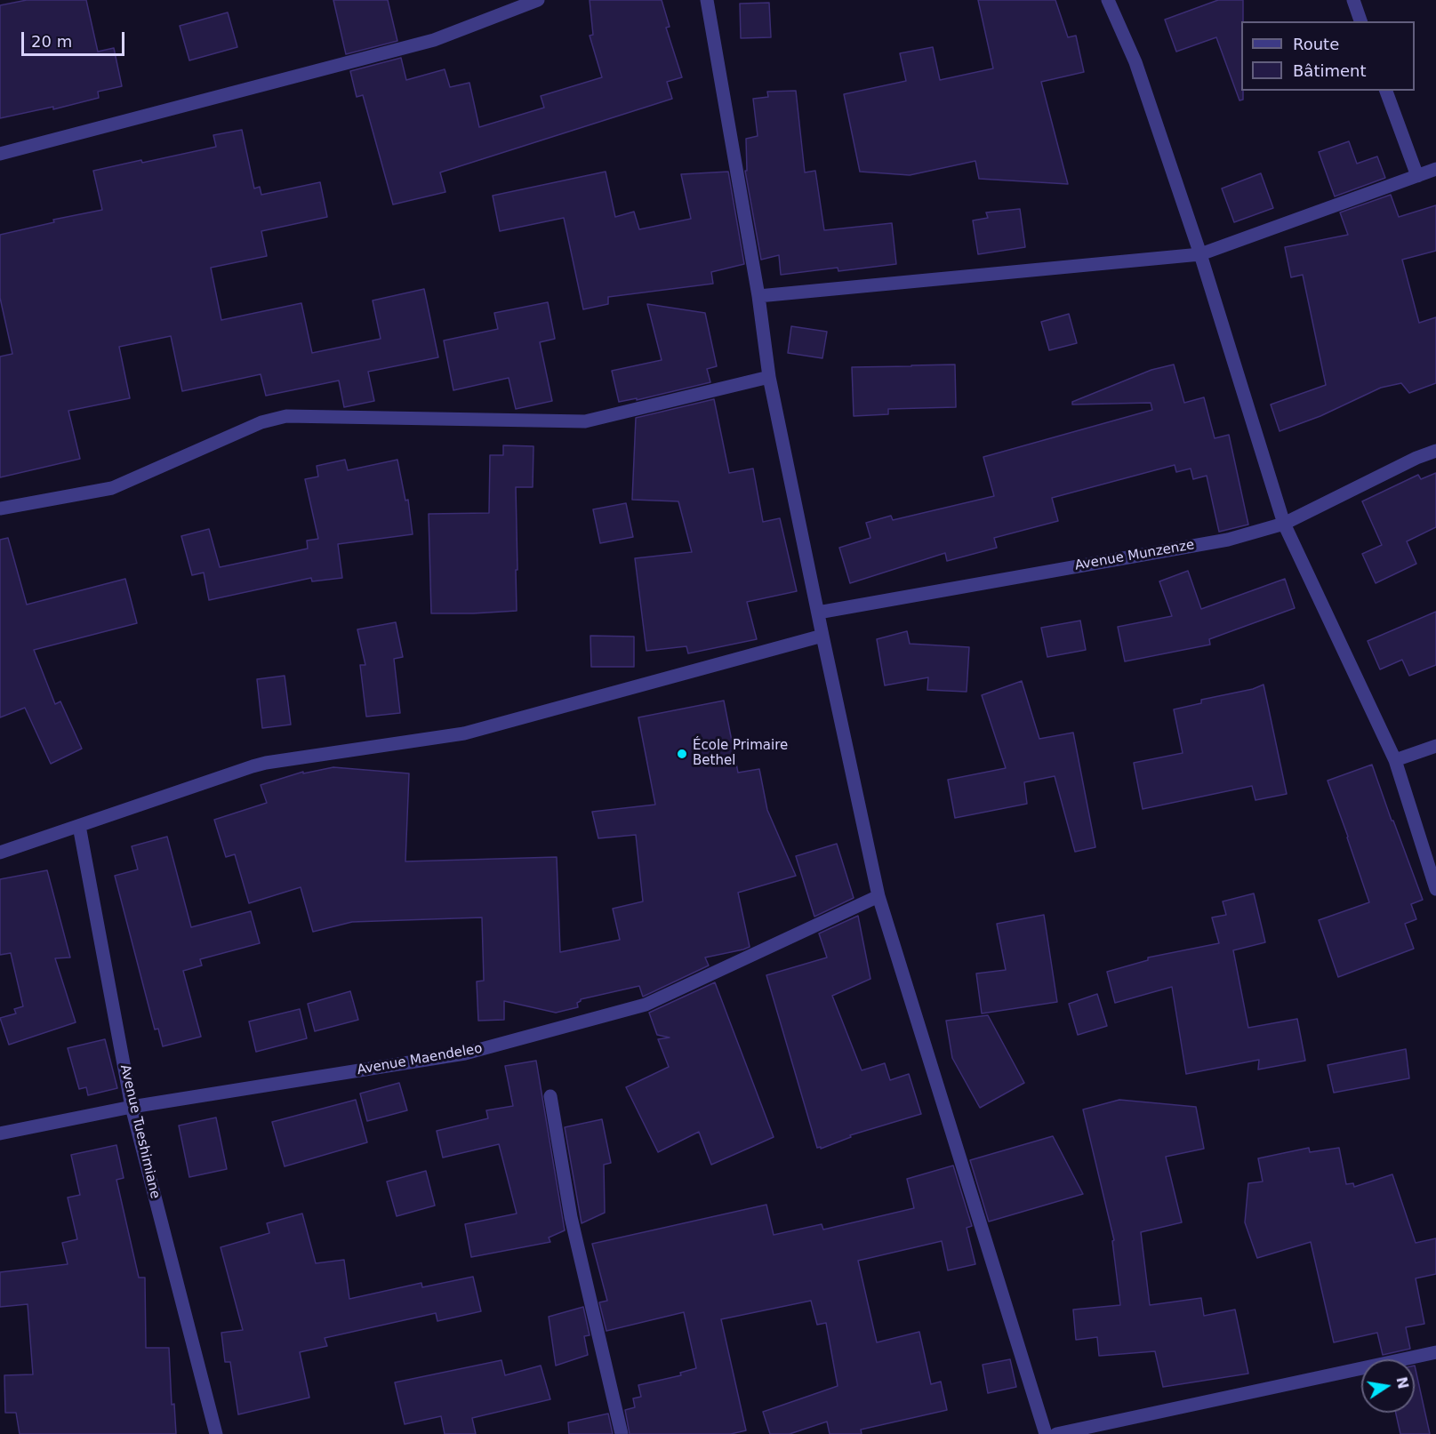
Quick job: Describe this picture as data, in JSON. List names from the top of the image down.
{
  "streets": {
    "street": ["Avenue Munzenze", "Avenue Maendeleo", "Avenue Tueshimiane"]
  },
  "crossings": [
    ["Avenue Maendeleo", "Avenue Tueshimiane"]
  ],
  "places": ["École Primaire Bethel"],
  "legend": ["Route", "Bâtiment"],
  "scale_bar": "20 m",
  "north": "right"
}
